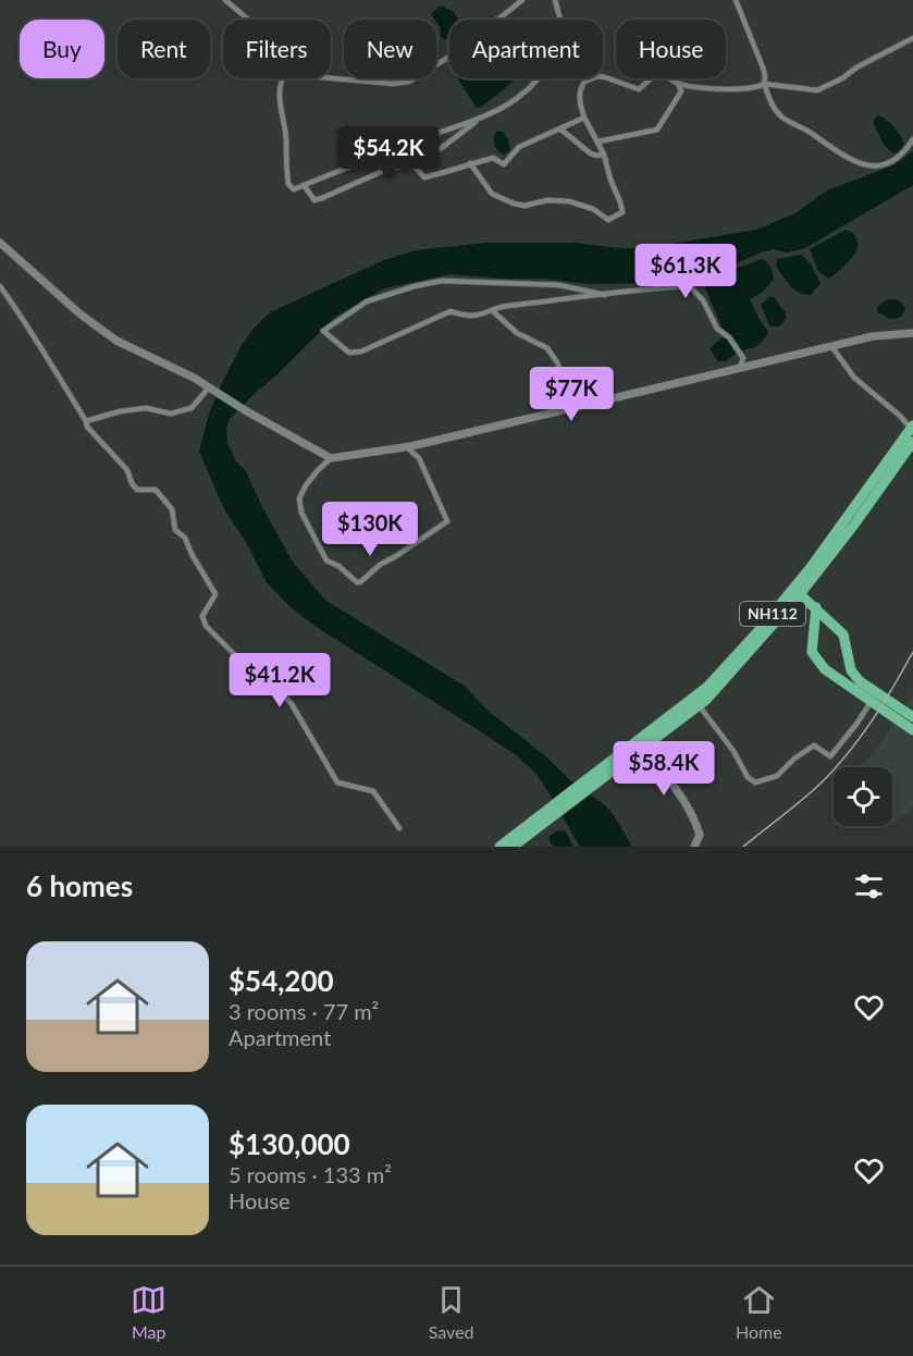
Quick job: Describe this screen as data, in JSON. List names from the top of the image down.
{
  "streets": {
    "highway": ["NH112"]
  },
  "page": {
    "chip": [
      "Buy",
      "Rent",
      "Filters",
      "New",
      "Apartment",
      "House"
    ],
    "price": [
      "$54.2K",
      "$61.3K",
      "$77K",
      "$130K",
      "$41.2K",
      "$58.4K"
    ],
    "heading": "6 homes",
    "list": [
      {
        "name": "$54,200",
        "note": "3 rooms · 77 m² · Apartment"
      },
      {
        "name": "$130,000",
        "note": "5 rooms · 133 m² · House"
      }
    ],
    "tabs": ["Map", "Saved", "Home"]
  }
}
